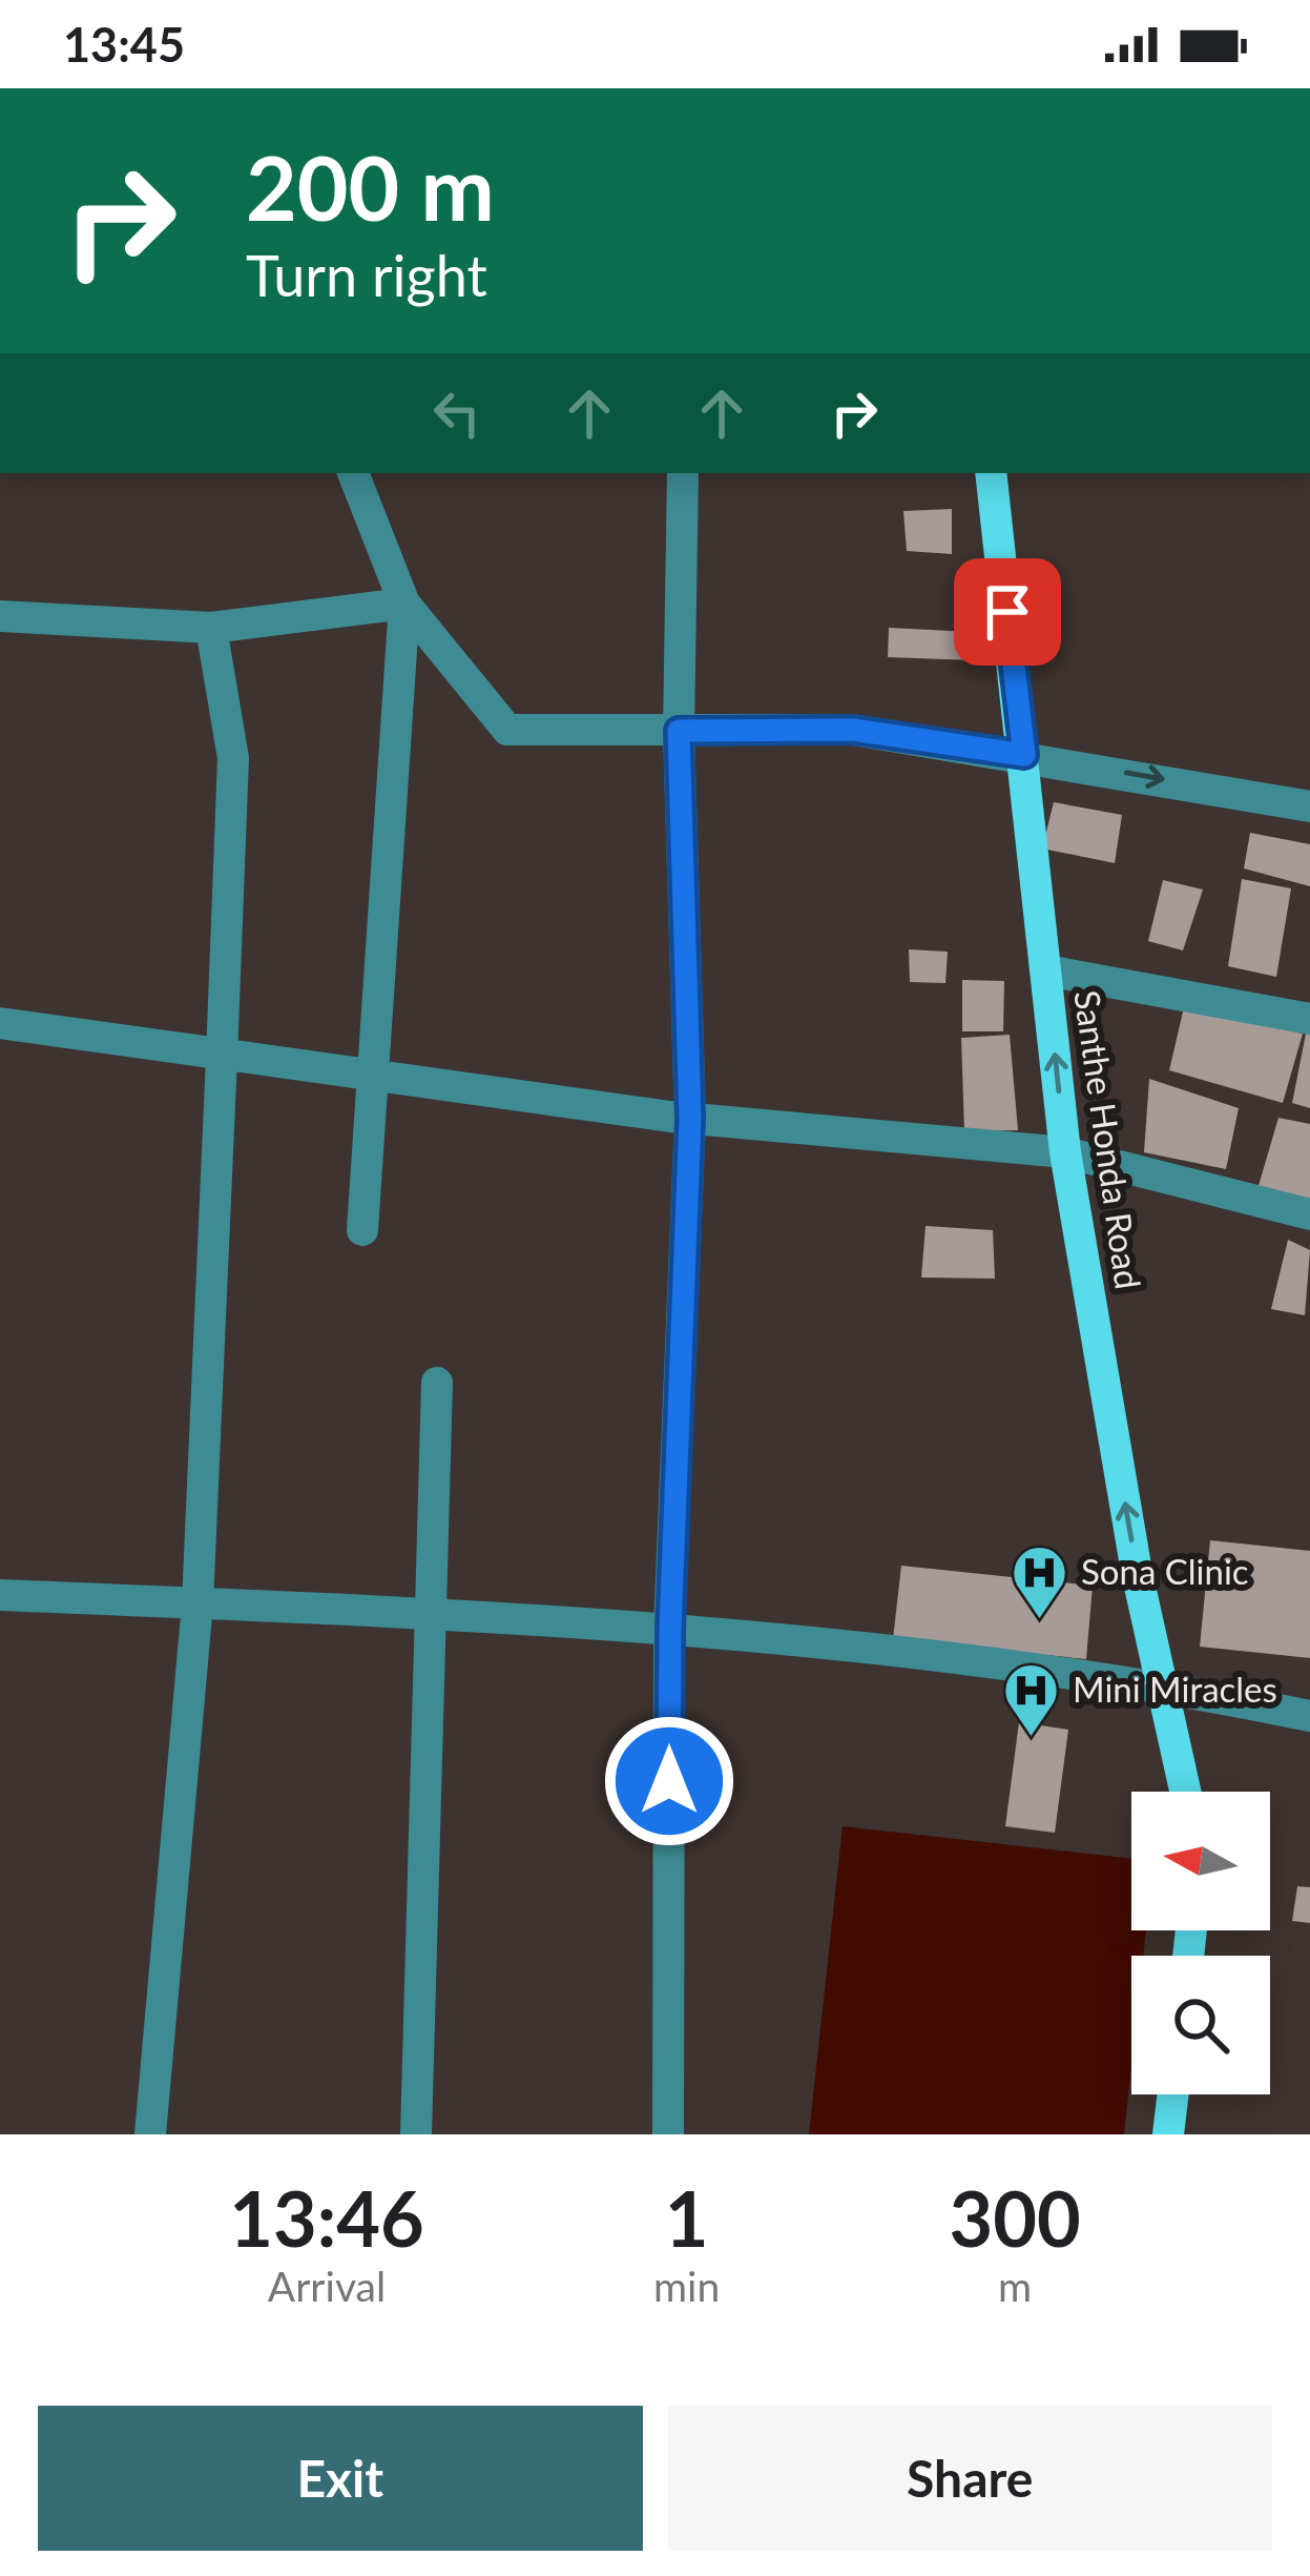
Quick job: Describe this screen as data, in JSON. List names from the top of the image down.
{
  "streets": {
    "main road": ["Santhe Honda Road"]
  },
  "one_way": ["Santhe Honda Road"],
  "places": {
    "hospital": ["Sona Clinic", "Mini Miracles"]
  },
  "north": "left",
  "page": {
    "status": "13:45",
    "turn": ["200 m", "Turn right"],
    "eta": [
      "13:46",
      "Arrival",
      "1",
      "min",
      "300",
      "m"
    ],
    "buttons": ["Exit", "Share"]
  }
}
